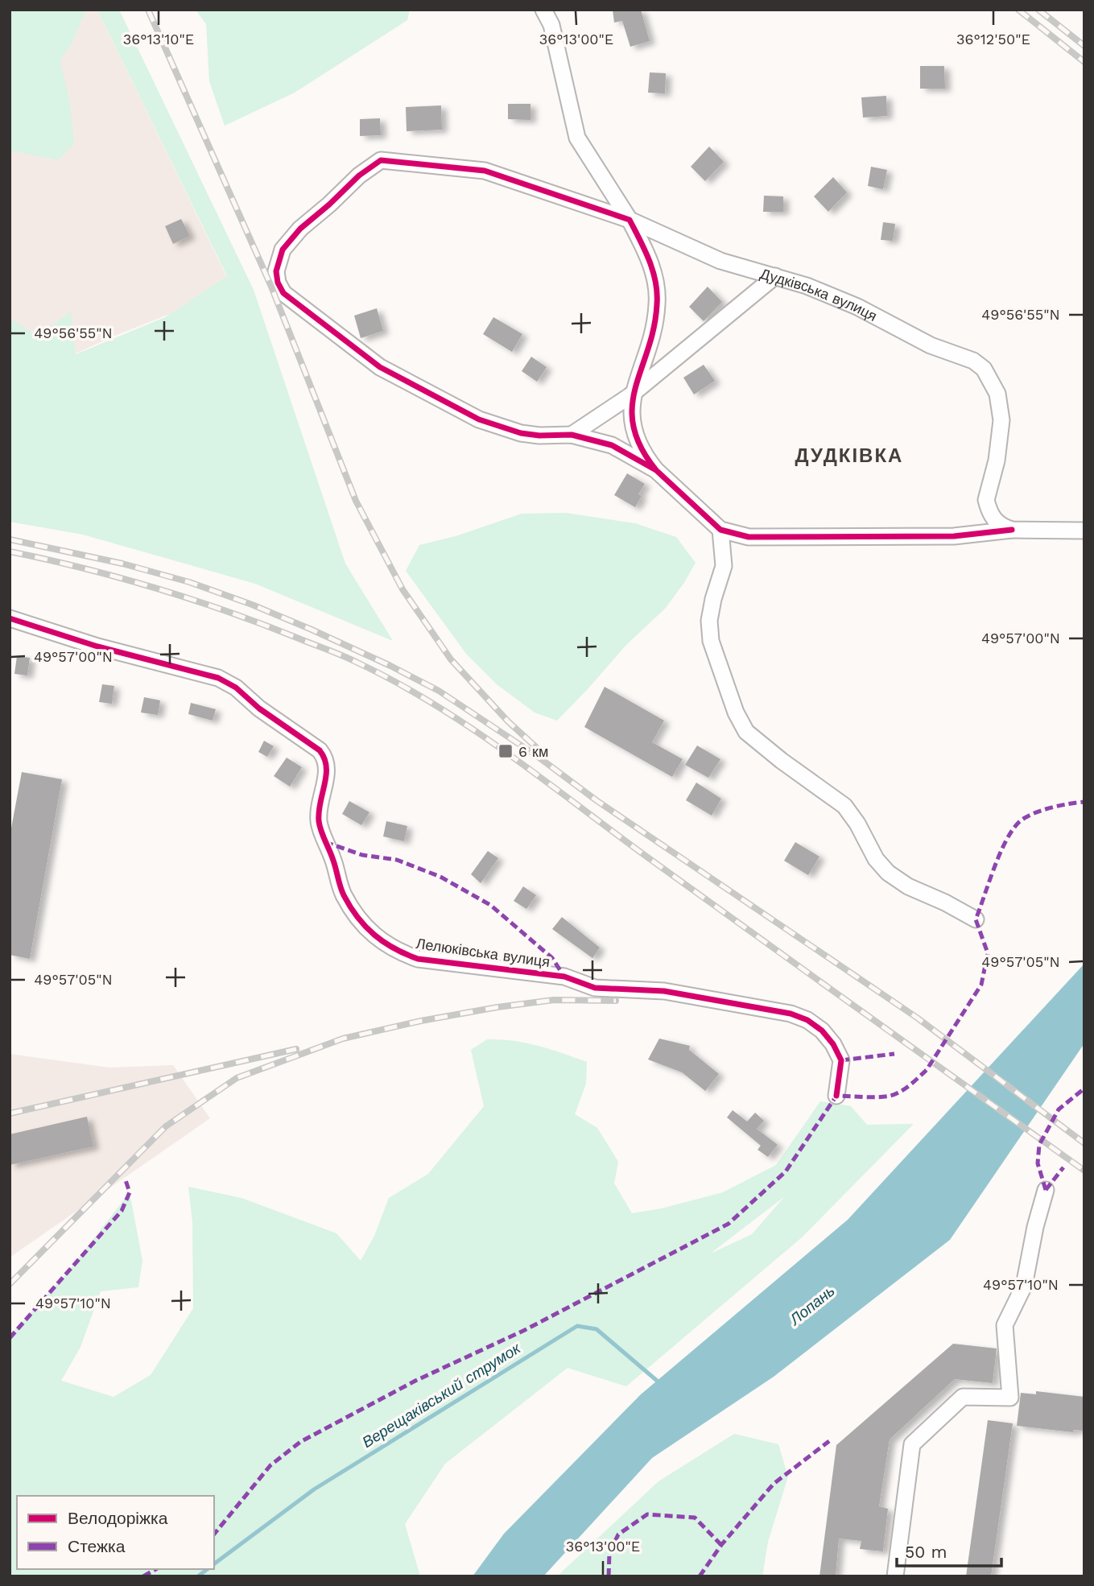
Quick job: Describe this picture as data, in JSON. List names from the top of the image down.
{
  "streets": {
    "street": ["Дудківська вулиця", "Лелюківська вулиця"]
  },
  "districts": ["ДУДКІВКА"],
  "water": ["Лопань", "Верещаківський струмок"],
  "places": {
    "transit": ["6 км"]
  },
  "legend": ["Велодоріжка", "Стежка"],
  "scale_bar": "50 m",
  "coordinates": [
    "36°13'10\"E",
    "36°13'00\"E",
    "36°12'50\"E",
    "49°56'55\"N",
    "49°57'00\"N",
    "49°57'05\"N",
    "49°57'10\"N"
  ]
}
